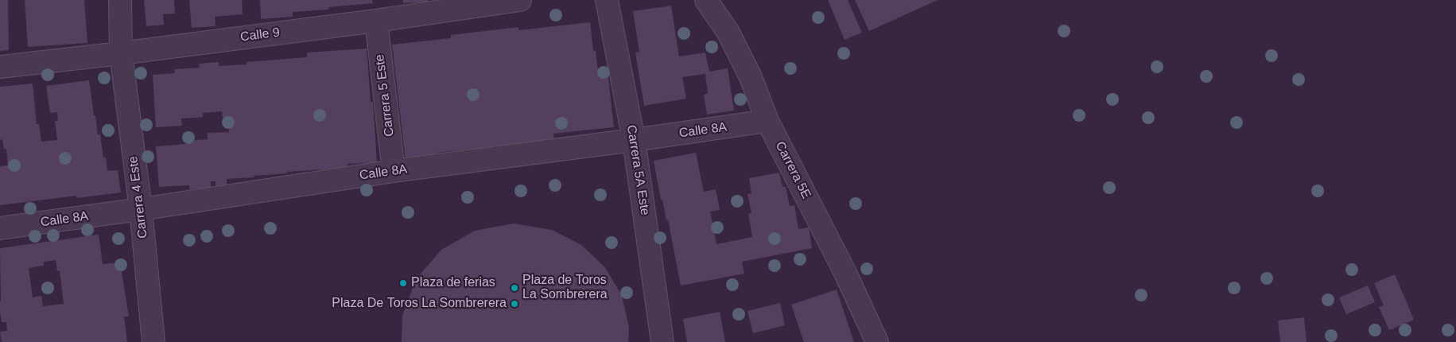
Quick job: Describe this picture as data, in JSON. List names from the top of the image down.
{
  "streets": {
    "street": [
      "Calle 9",
      "Carrera 5 Este",
      "Calle 8A",
      "Carrera 5A Este",
      "Carrera 5E",
      "Carrera 4 Este"
    ]
  },
  "crossings": [
    ["Calle 9", "Carrera 5 Este"],
    ["Calle 9", "Carrera 4 Este"],
    ["Carrera 5 Este", "Calle 8A"],
    ["Calle 8A", "Carrera 5A Este"],
    ["Calle 8A", "Carrera 5E"],
    ["Calle 8A", "Carrera 4 Este"]
  ],
  "places": ["Plaza de ferias", "Plaza de Toros La Sombrerera", "Plaza De Toros La Sombrerera"]
}
